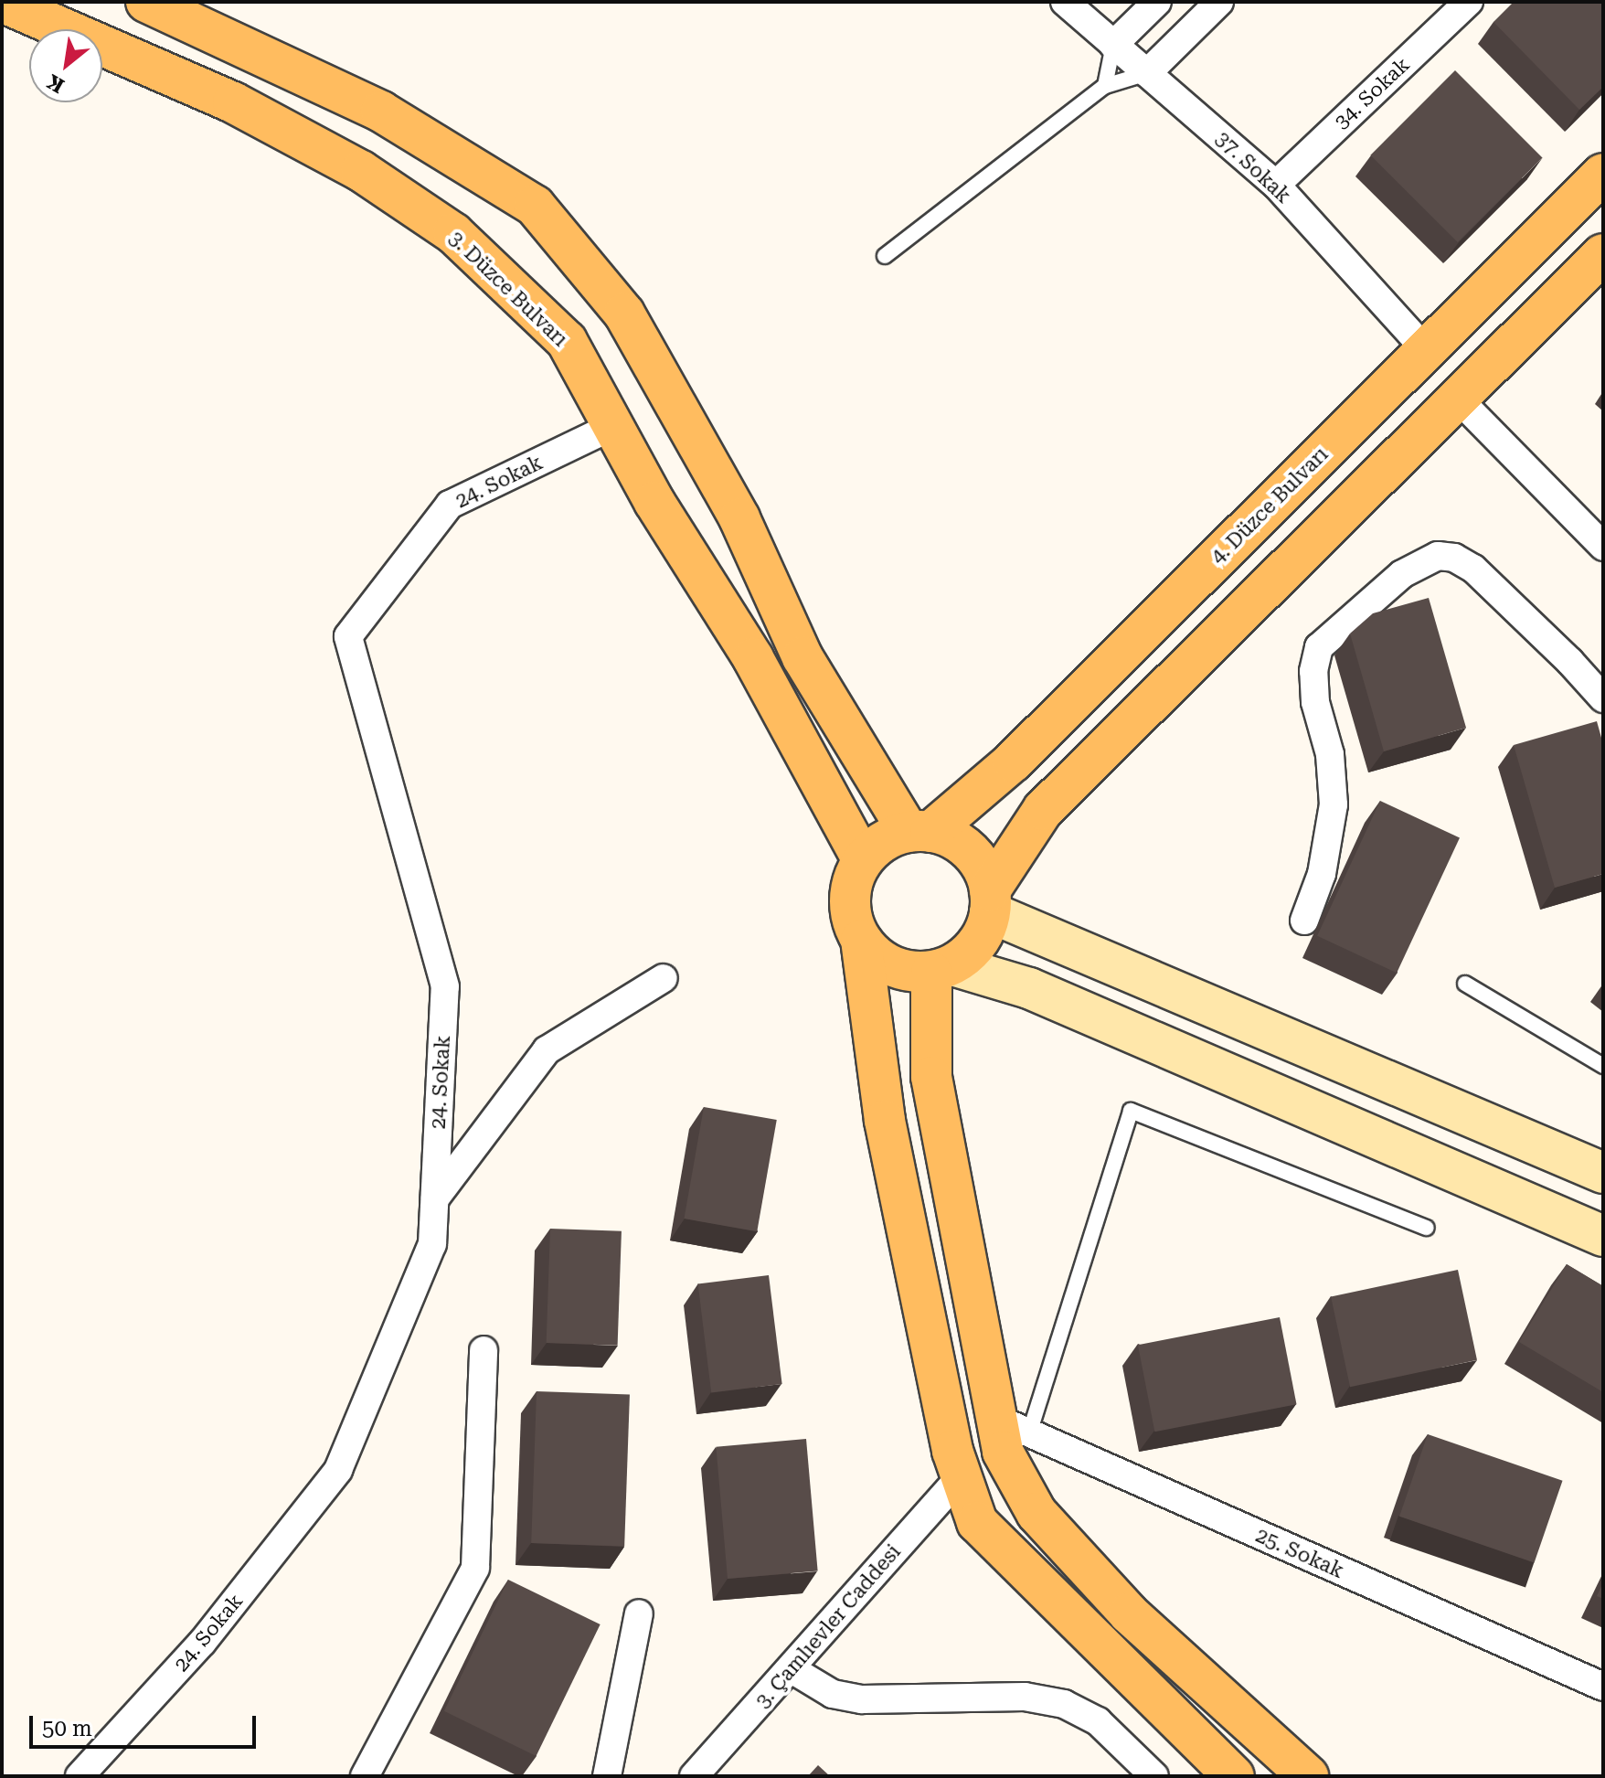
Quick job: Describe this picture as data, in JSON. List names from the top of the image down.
{
  "streets": {
    "main road": ["3. Düzce Bulvarı", "4. Düzce Bulvarı"],
    "street": [
      "34. Sokak",
      "37. Sokak",
      "24. Sokak",
      "25. Sokak",
      "3. Çamlıevler Caddesi"
    ]
  },
  "crossings": [
    ["34. Sokak", "37. Sokak"],
    ["37. Sokak", "4. Düzce Bulvarı"],
    ["3. Düzce Bulvarı", "24. Sokak"],
    ["3. Düzce Bulvarı", "4. Düzce Bulvarı"]
  ],
  "scale_bar": "50 m",
  "north": "bottom left"
}
